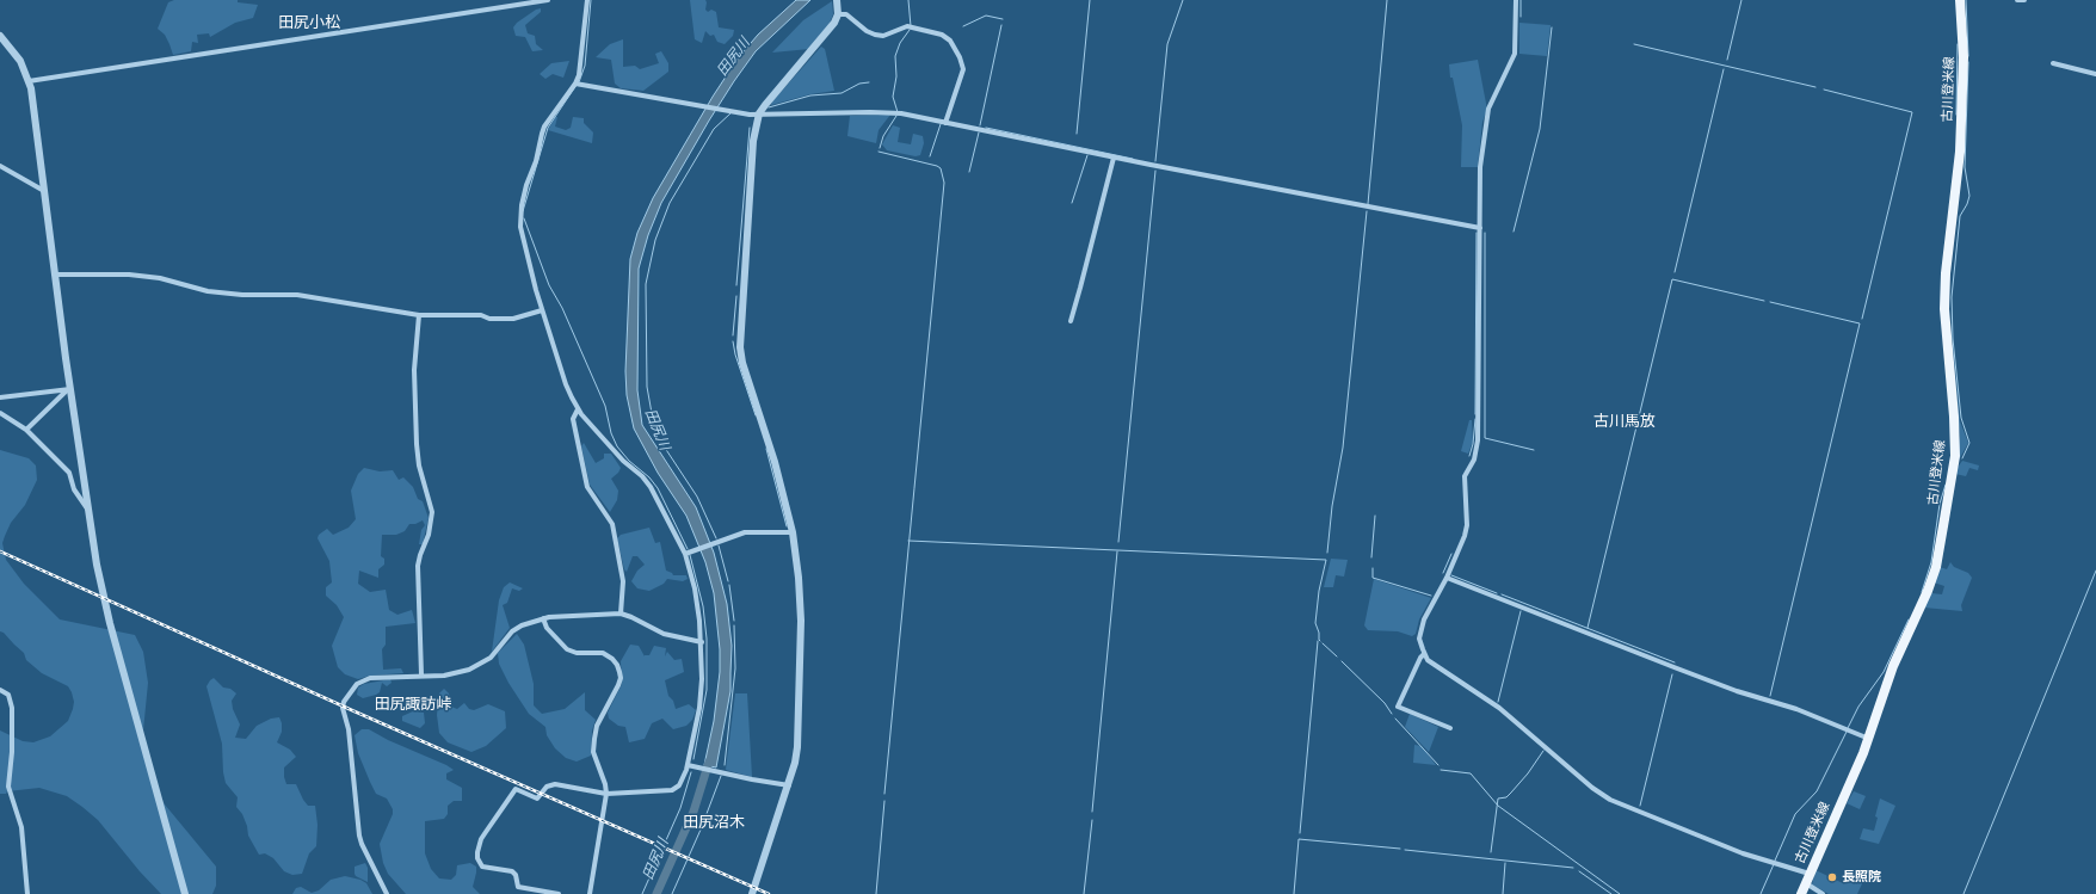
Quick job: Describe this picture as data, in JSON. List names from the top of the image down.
{
  "streets": {
    "main road": ["古川登米線"]
  },
  "districts": [
    "田尻小松",
    "古川馬放",
    "田尻諏訪峠",
    "田尻沼木"
  ],
  "water": ["田尻川"],
  "places": ["長照院"]
}
